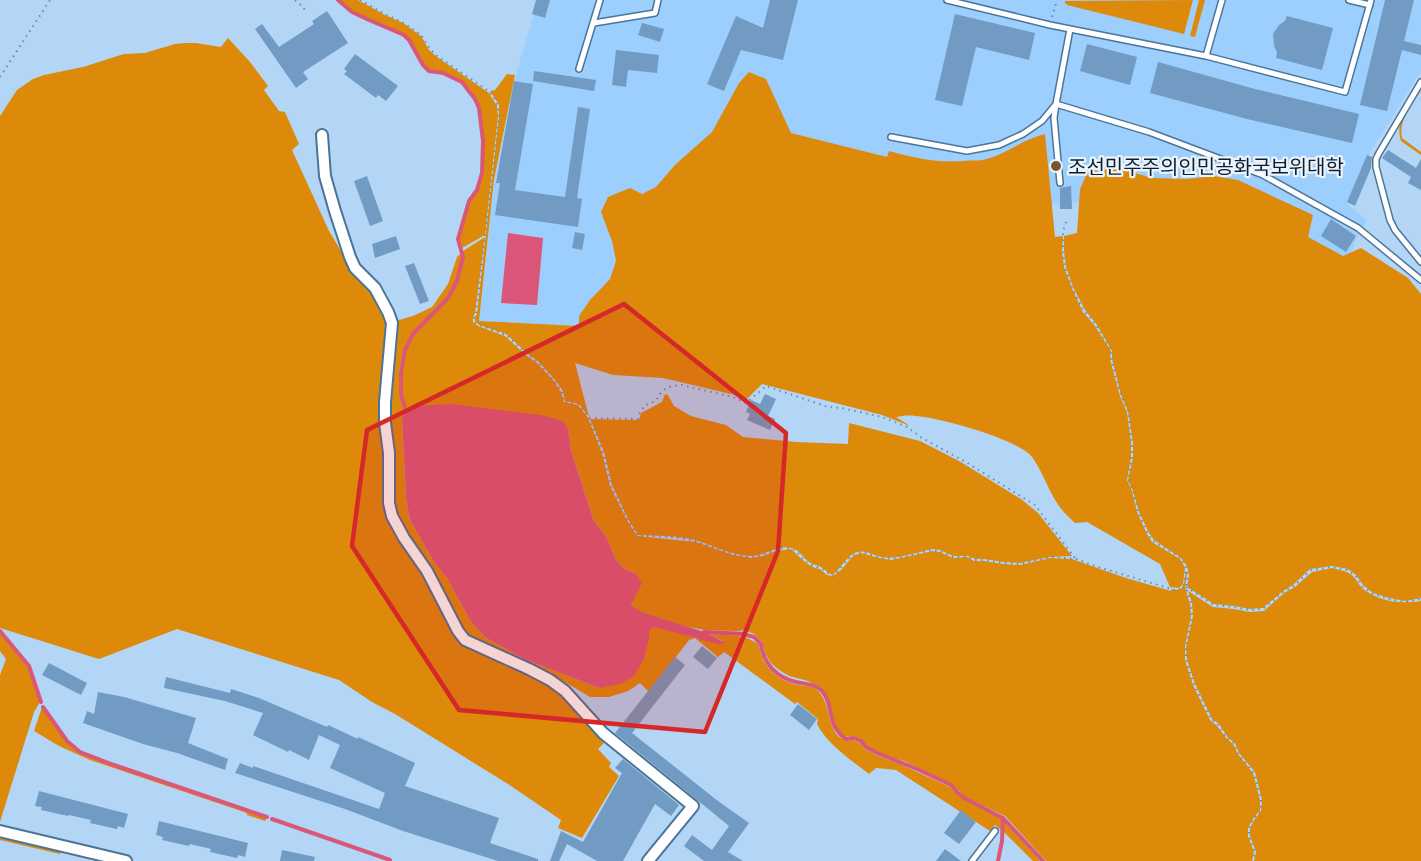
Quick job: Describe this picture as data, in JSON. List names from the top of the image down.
{
  "places": ["조선민주주의인민공화국보위대학"]
}
